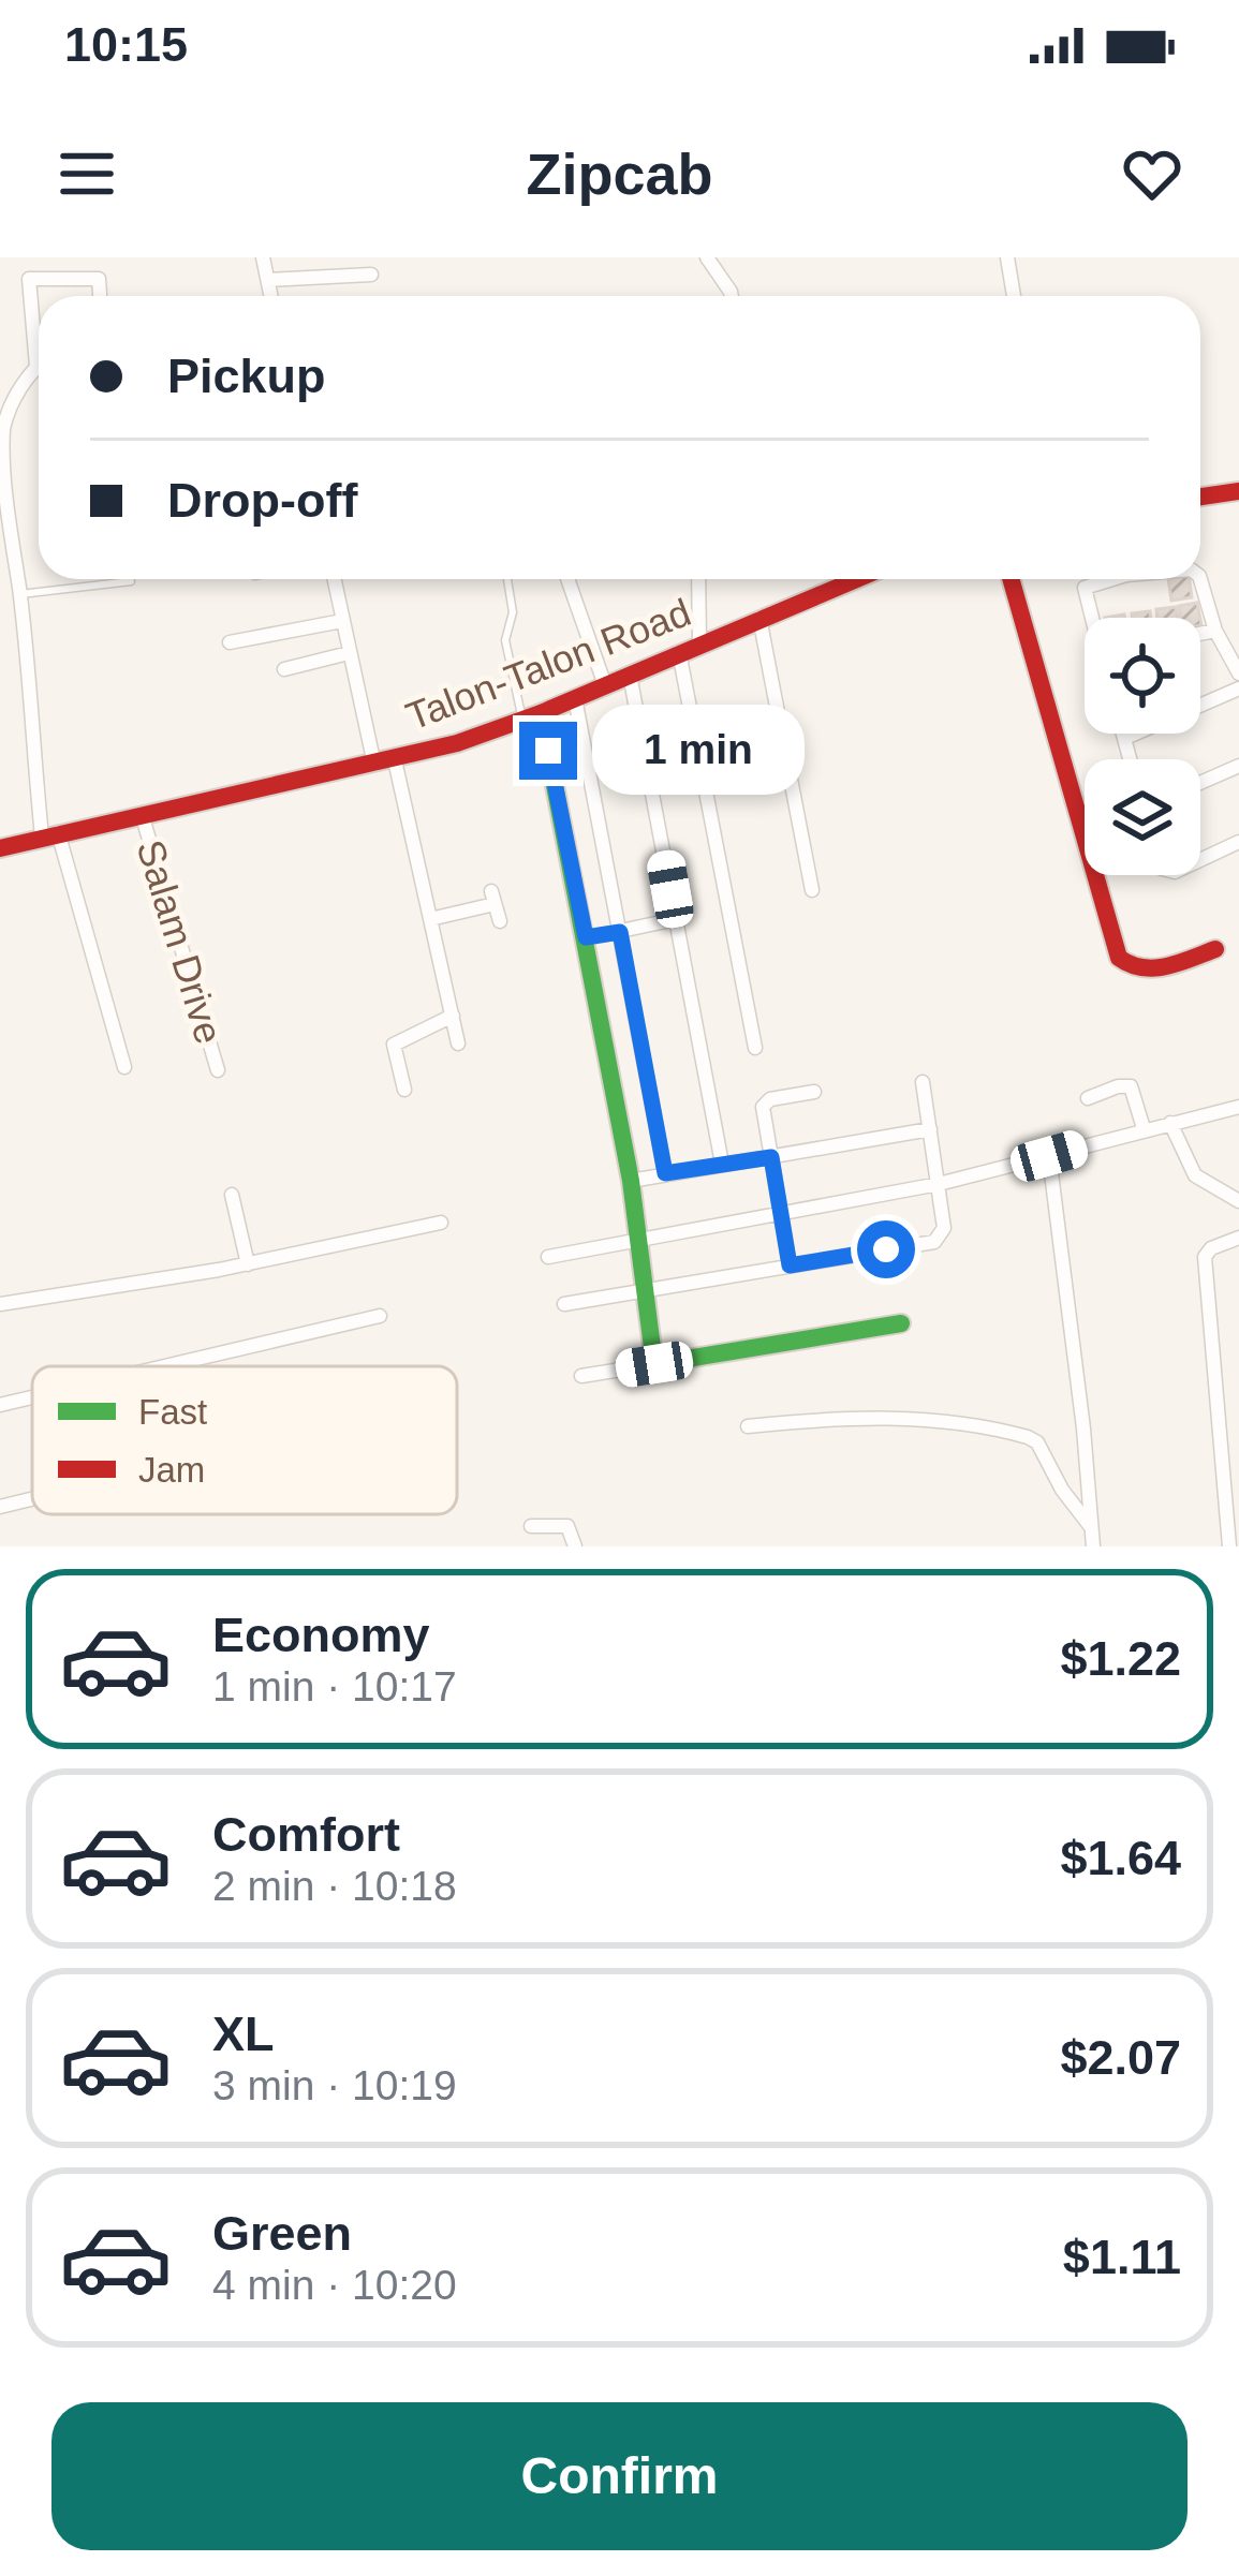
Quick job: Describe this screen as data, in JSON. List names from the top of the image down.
{
  "streets": {
    "street": ["Talon-Talon Road", "Salam Drive"]
  },
  "crossings": [
    ["Talon-Talon Road", "Salam Drive"]
  ],
  "legend": ["Fast", "Jam"],
  "page": {
    "status": "10:15",
    "header": "Zipcab",
    "banner": ["Pickup", "Drop-off"],
    "bubble": "1 min",
    "list": [
      {
        "name": "Economy",
        "note": "1 min · 10:17",
        "value": "$1.22"
      },
      {
        "name": "Comfort",
        "note": "2 min · 10:18",
        "value": "$1.64"
      },
      {
        "name": "XL",
        "note": "3 min · 10:19",
        "value": "$2.07"
      },
      {
        "name": "Green",
        "note": "4 min · 10:20",
        "value": "$1.11"
      }
    ],
    "buttons": "Confirm"
  }
}
